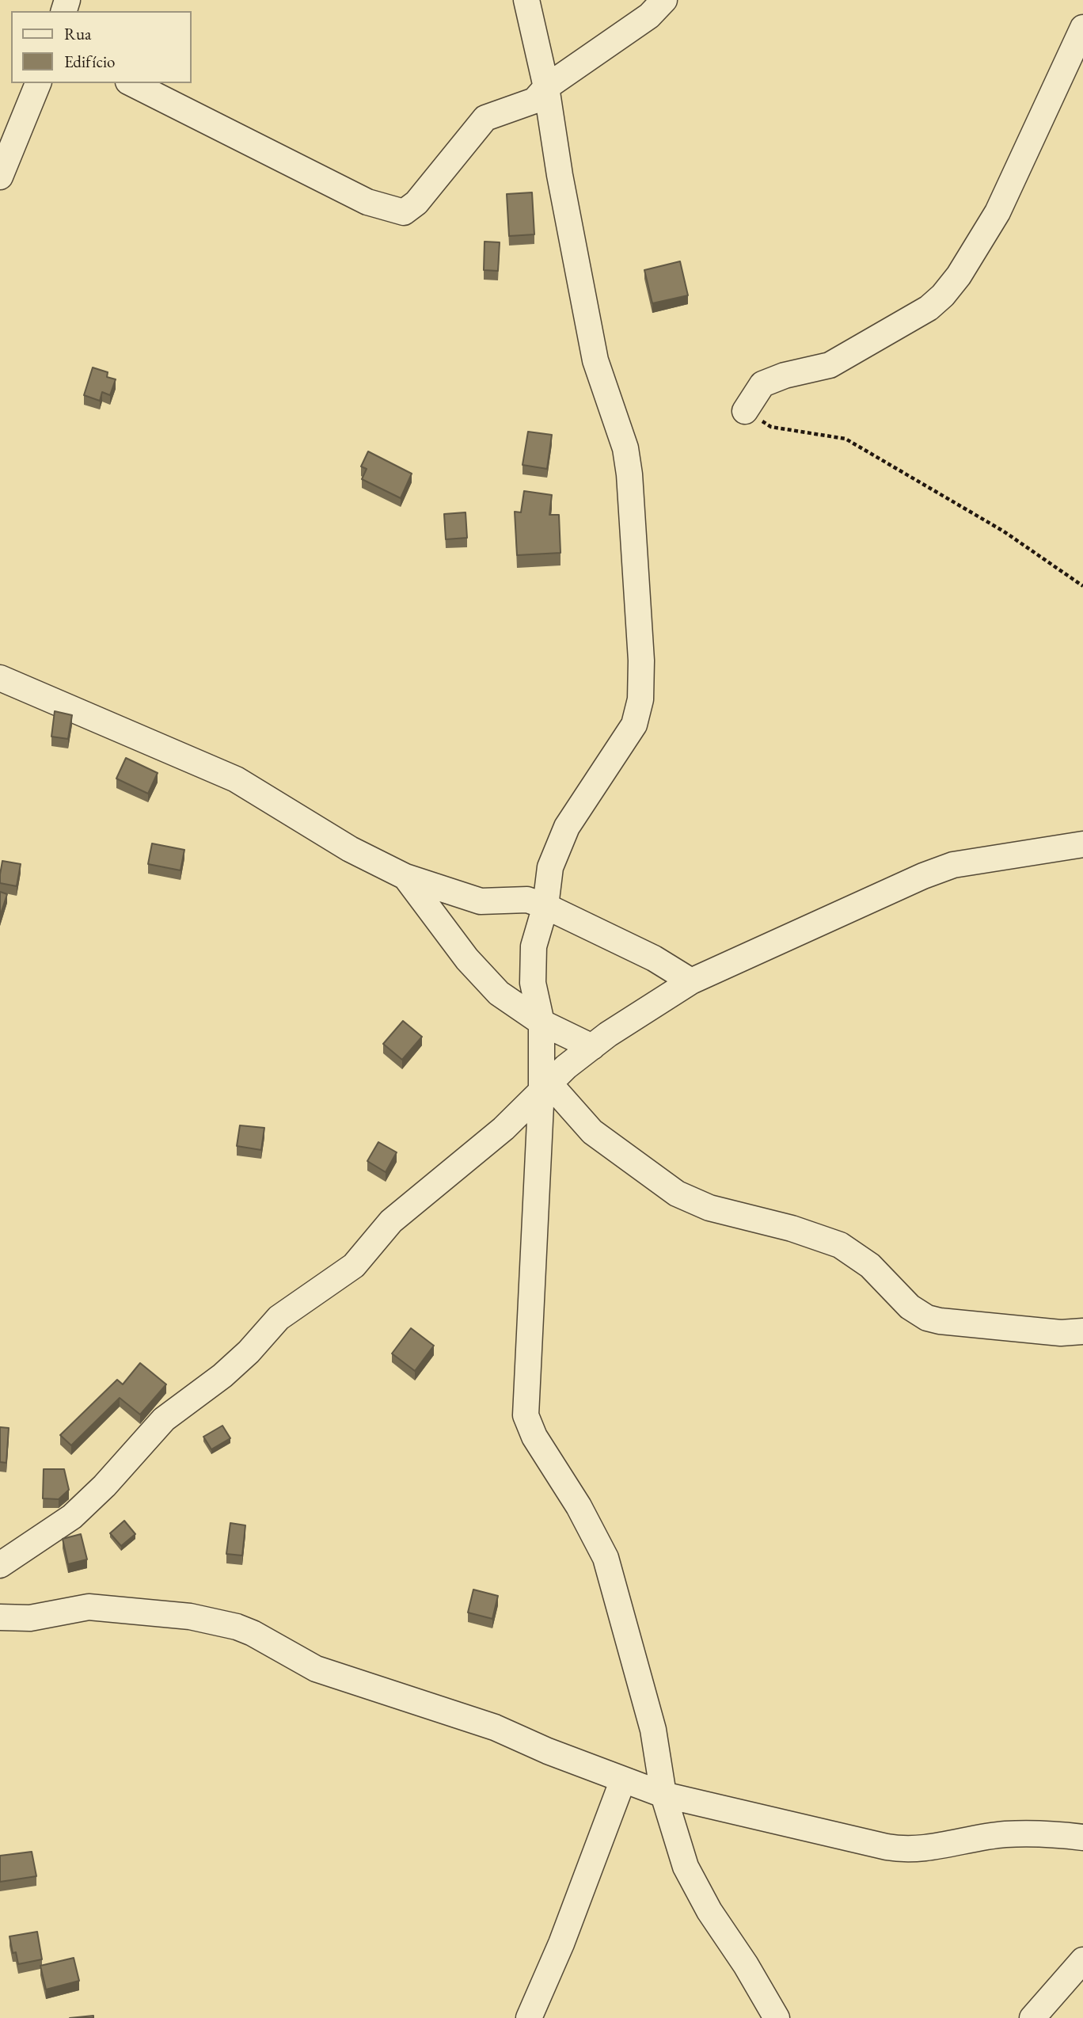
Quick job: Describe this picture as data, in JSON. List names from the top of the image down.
{
  "legend": ["Rua", "Edifício"]
}
